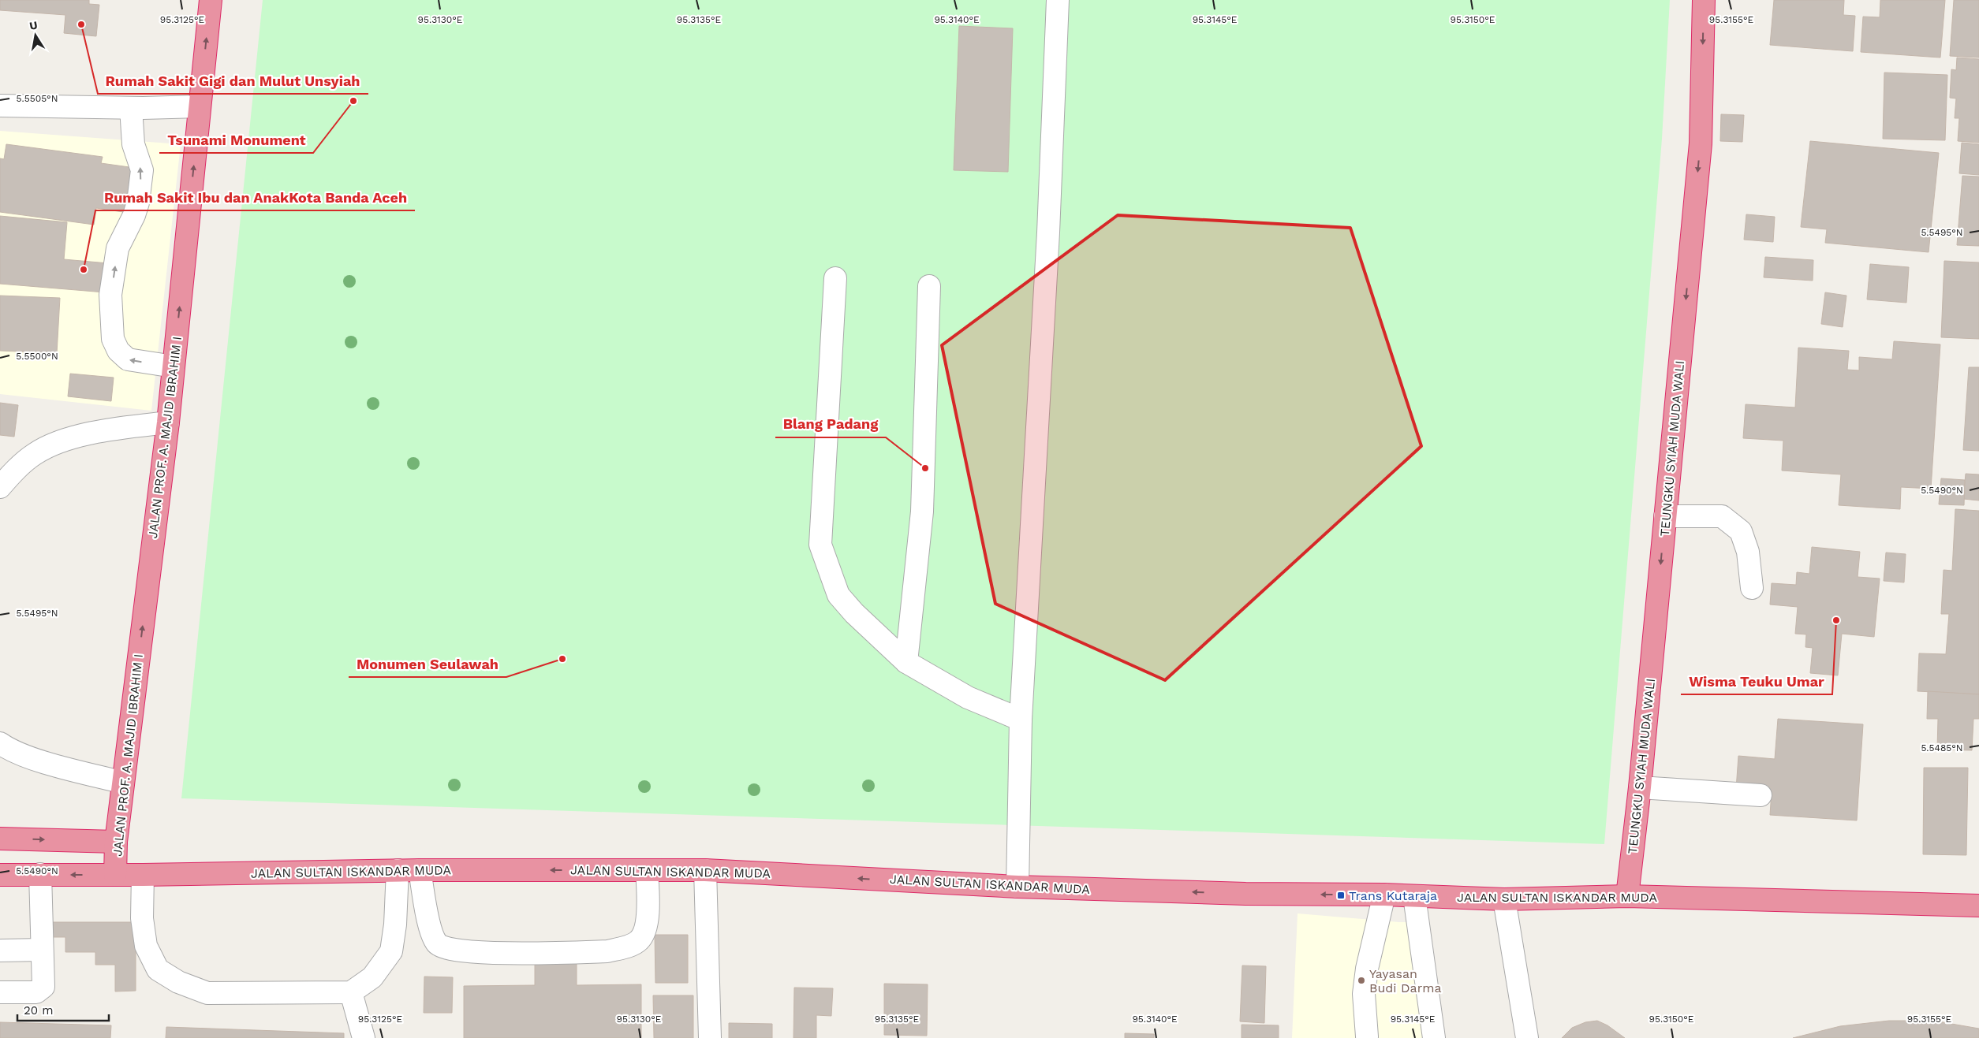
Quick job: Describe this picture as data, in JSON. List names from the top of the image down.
{
  "streets": {
    "highway": ["JALAN PROF. A. MAJID IBRAHIM I", "TEUNGKU SYIAH MUDA WALI", "JALAN SULTAN ISKANDAR MUDA"]
  },
  "crossings": [
    ["JALAN PROF. A. MAJID IBRAHIM I", "JALAN SULTAN ISKANDAR MUDA"],
    ["TEUNGKU SYIAH MUDA WALI", "JALAN SULTAN ISKANDAR MUDA"]
  ],
  "one_way": ["JALAN PROF. A. MAJID IBRAHIM I", "TEUNGKU SYIAH MUDA WALI", "JALAN SULTAN ISKANDAR MUDA"],
  "places": {
    "other": [
      "Rumah Sakit Gigi dan Mulut Unsyiah",
      "Tsunami Monument",
      "Rumah Sakit Ibu dan AnakKota Banda Aceh",
      "Blang Padang",
      "Wisma Teuku Umar",
      "Monumen Seulawah",
      "Yayasan Budi Darma"
    ],
    "transit": ["Trans Kutaraja"]
  },
  "scale_bar": "20 m",
  "north": "top",
  "coordinates": [
    "95.3125°E",
    "95.3130°E",
    "95.3135°E",
    "95.3140°E",
    "95.3145°E",
    "95.3150°E",
    "95.3155°E",
    "5.5505°N",
    "5.5495°N",
    "5.5500°N",
    "5.5490°N",
    "5.5485°N"
  ]
}
